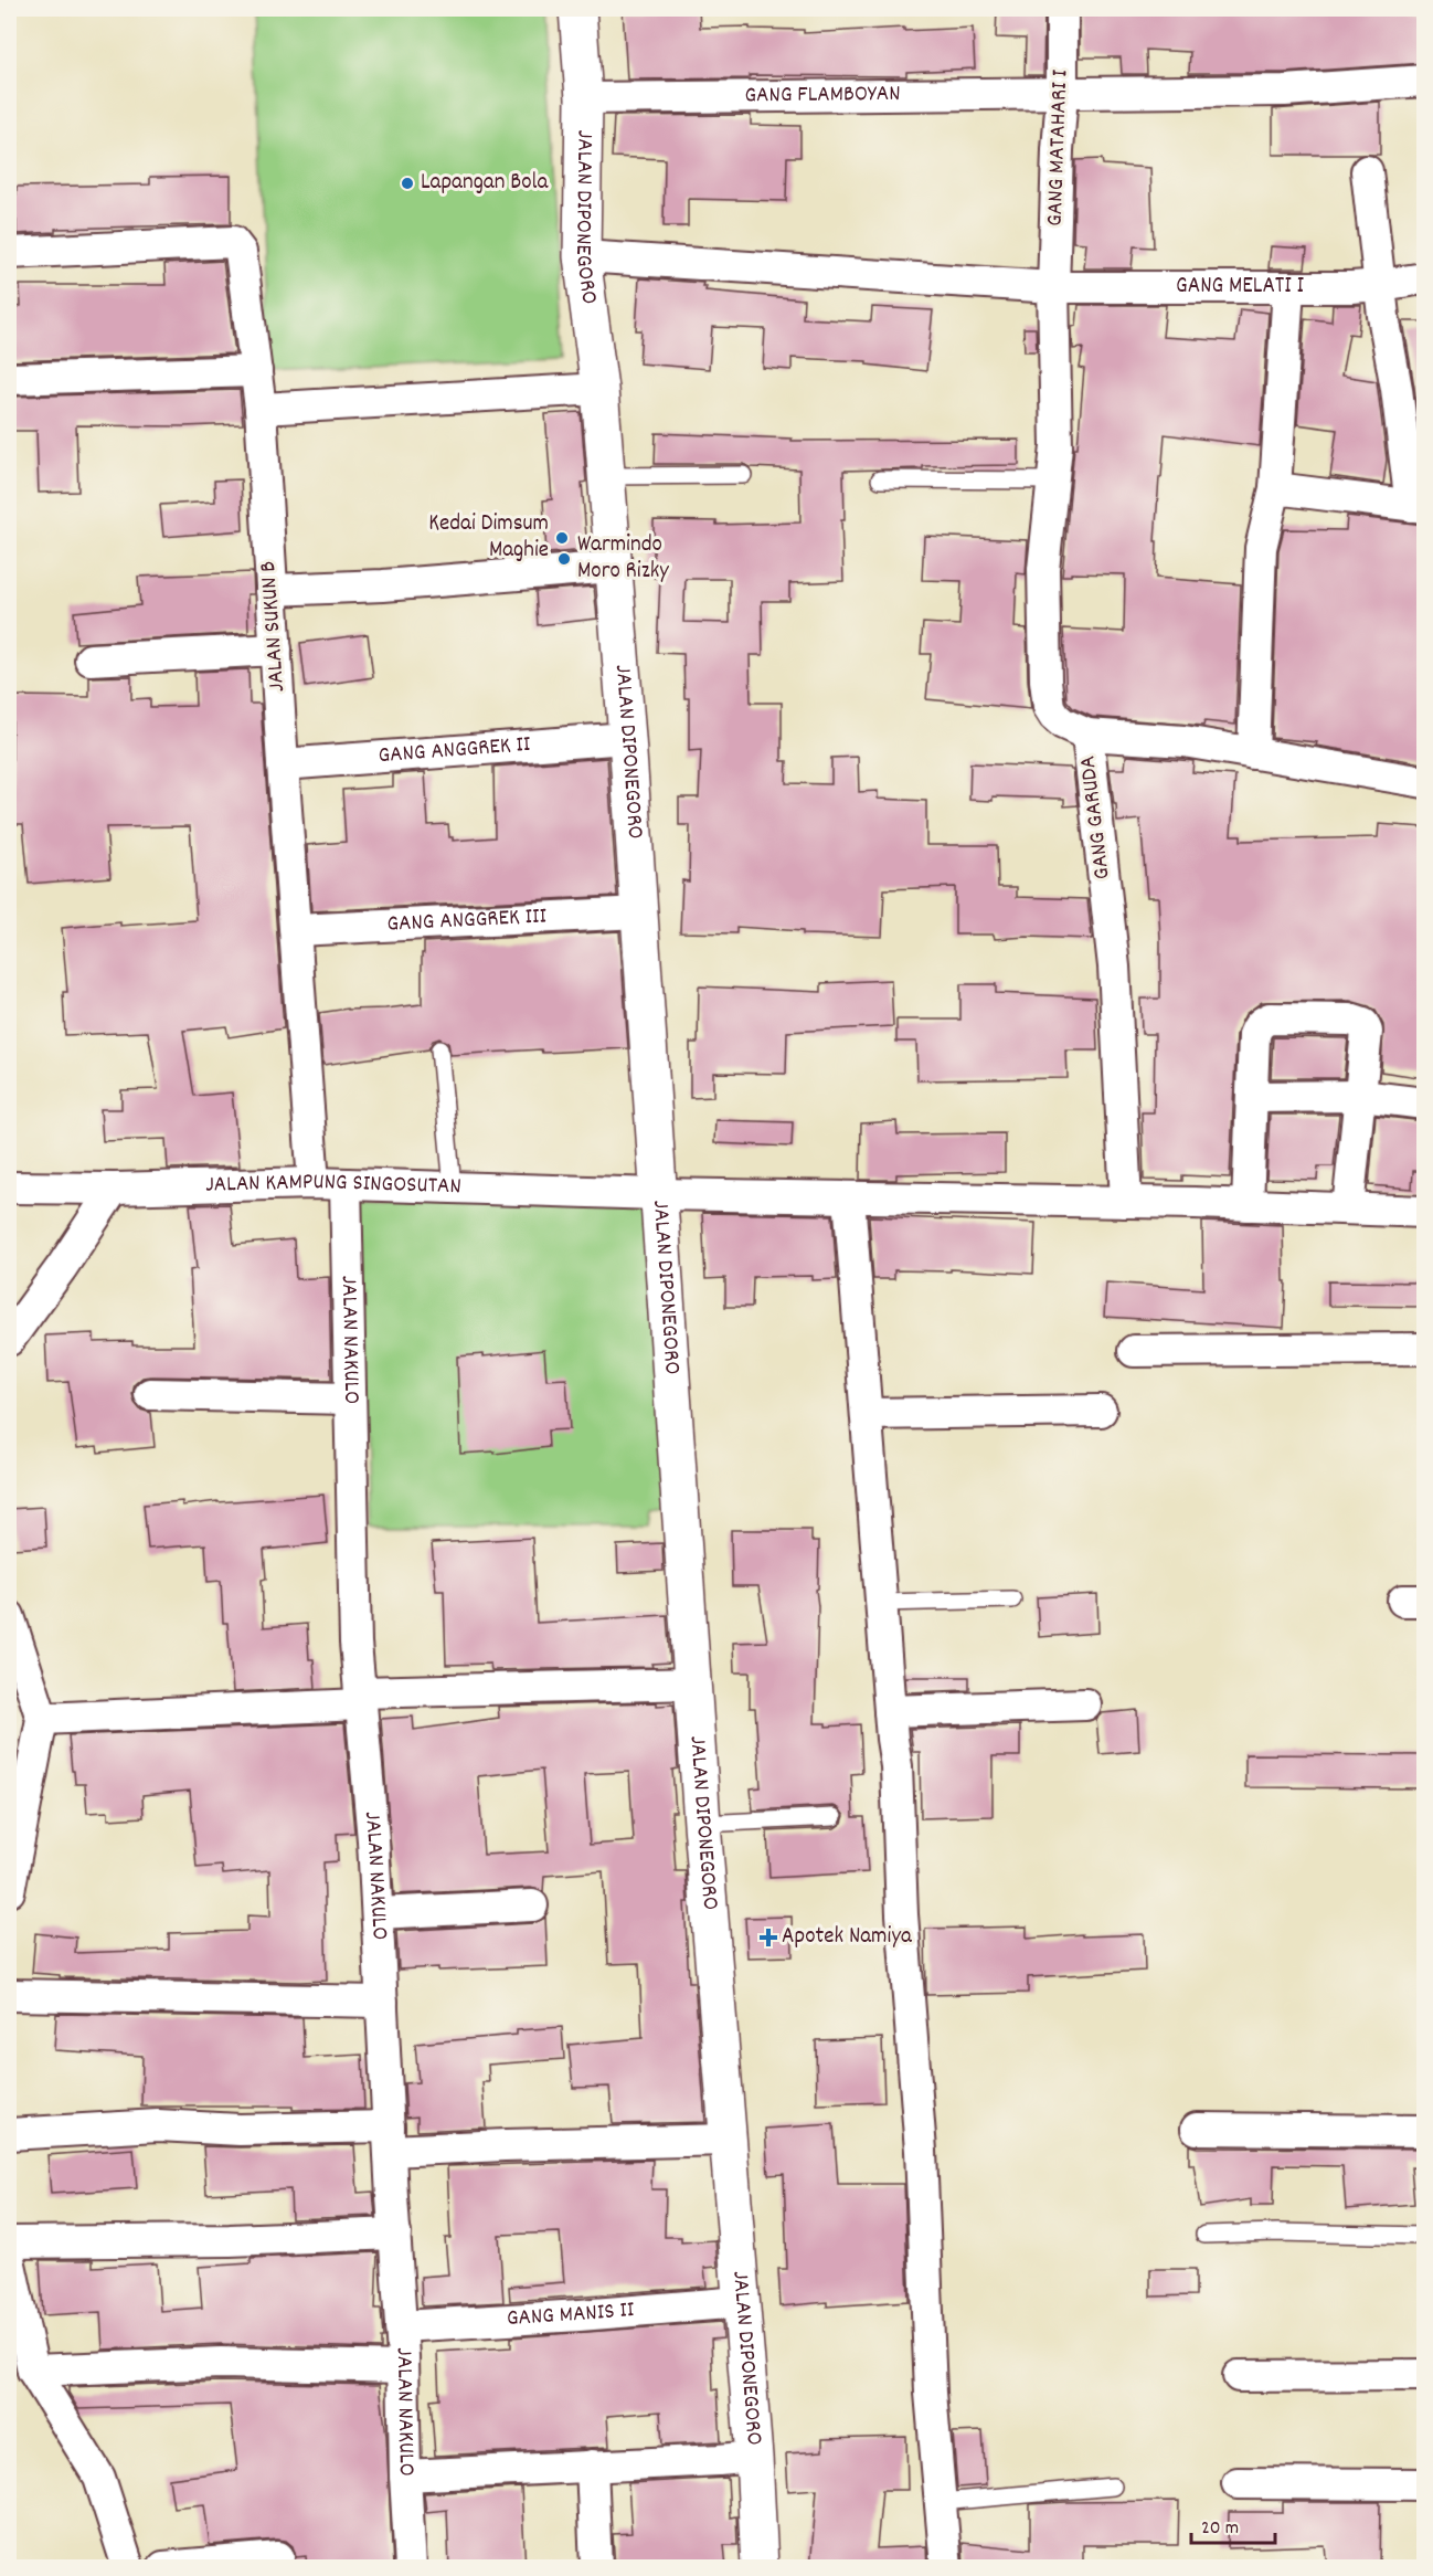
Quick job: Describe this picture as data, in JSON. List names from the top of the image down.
{
  "streets": {
    "street": [
      "GANG FLAMBOYAN",
      "GANG MATAHARI I",
      "JALAN DIPONEGORO",
      "GANG MELATI I",
      "JALAN SUKUN B",
      "GANG ANGGREK II",
      "GANG GARUDA",
      "GANG ANGGREK III",
      "JALAN KAMPUNG SINGOSUTAN",
      "JALAN NAKULO",
      "GANG MANIS II"
    ]
  },
  "crossings": [
    ["GANG FLAMBOYAN", "GANG MATAHARI I"],
    ["GANG FLAMBOYAN", "JALAN DIPONEGORO"],
    ["GANG MATAHARI I", "GANG MELATI I"],
    ["GANG MATAHARI I", "GANG GARUDA"],
    ["JALAN DIPONEGORO", "GANG MELATI I"],
    ["JALAN DIPONEGORO", "GANG ANGGREK II"],
    ["JALAN DIPONEGORO", "GANG ANGGREK III"],
    ["JALAN DIPONEGORO", "JALAN KAMPUNG SINGOSUTAN"],
    ["JALAN DIPONEGORO", "GANG MANIS II"],
    ["JALAN SUKUN B", "GANG ANGGREK II"],
    ["JALAN SUKUN B", "GANG ANGGREK III"],
    ["JALAN SUKUN B", "JALAN KAMPUNG SINGOSUTAN"],
    ["GANG GARUDA", "JALAN KAMPUNG SINGOSUTAN"],
    ["JALAN KAMPUNG SINGOSUTAN", "JALAN NAKULO"],
    ["JALAN NAKULO", "GANG MANIS II"]
  ],
  "places": {
    "other": ["Lapangan Bola", "Kedai Dimsum Maghie", "Warmindo Moro Rizky"],
    "health": ["Apotek Namiya"]
  },
  "scale_bar": "20 m"
}
